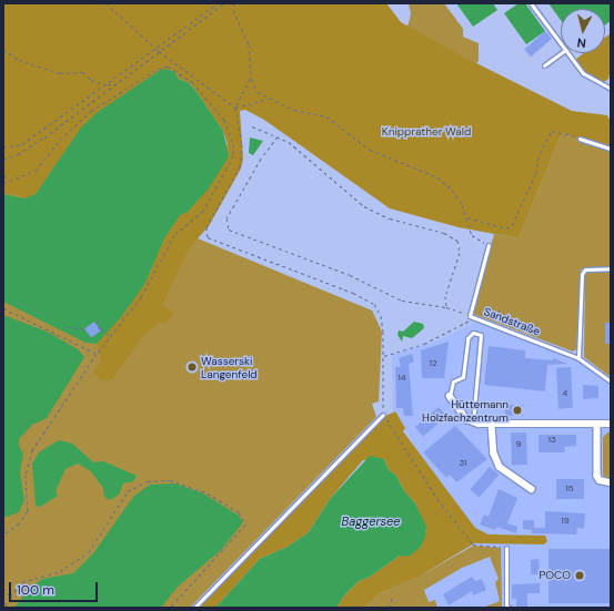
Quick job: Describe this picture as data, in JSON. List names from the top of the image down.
{
  "streets": {
    "lane": ["Sandstraße"]
  },
  "water": ["Baggersee"],
  "parks": ["Knipprather Wald"],
  "places": ["Wasserski Langenfeld", "Hüttemann Holzfachzentrum", "POCO"],
  "house_numbers": [
    "12",
    "14",
    "4",
    "13",
    "9",
    "31",
    "15",
    "19"
  ],
  "scale_bar": "100 m",
  "north": "bottom"
}
